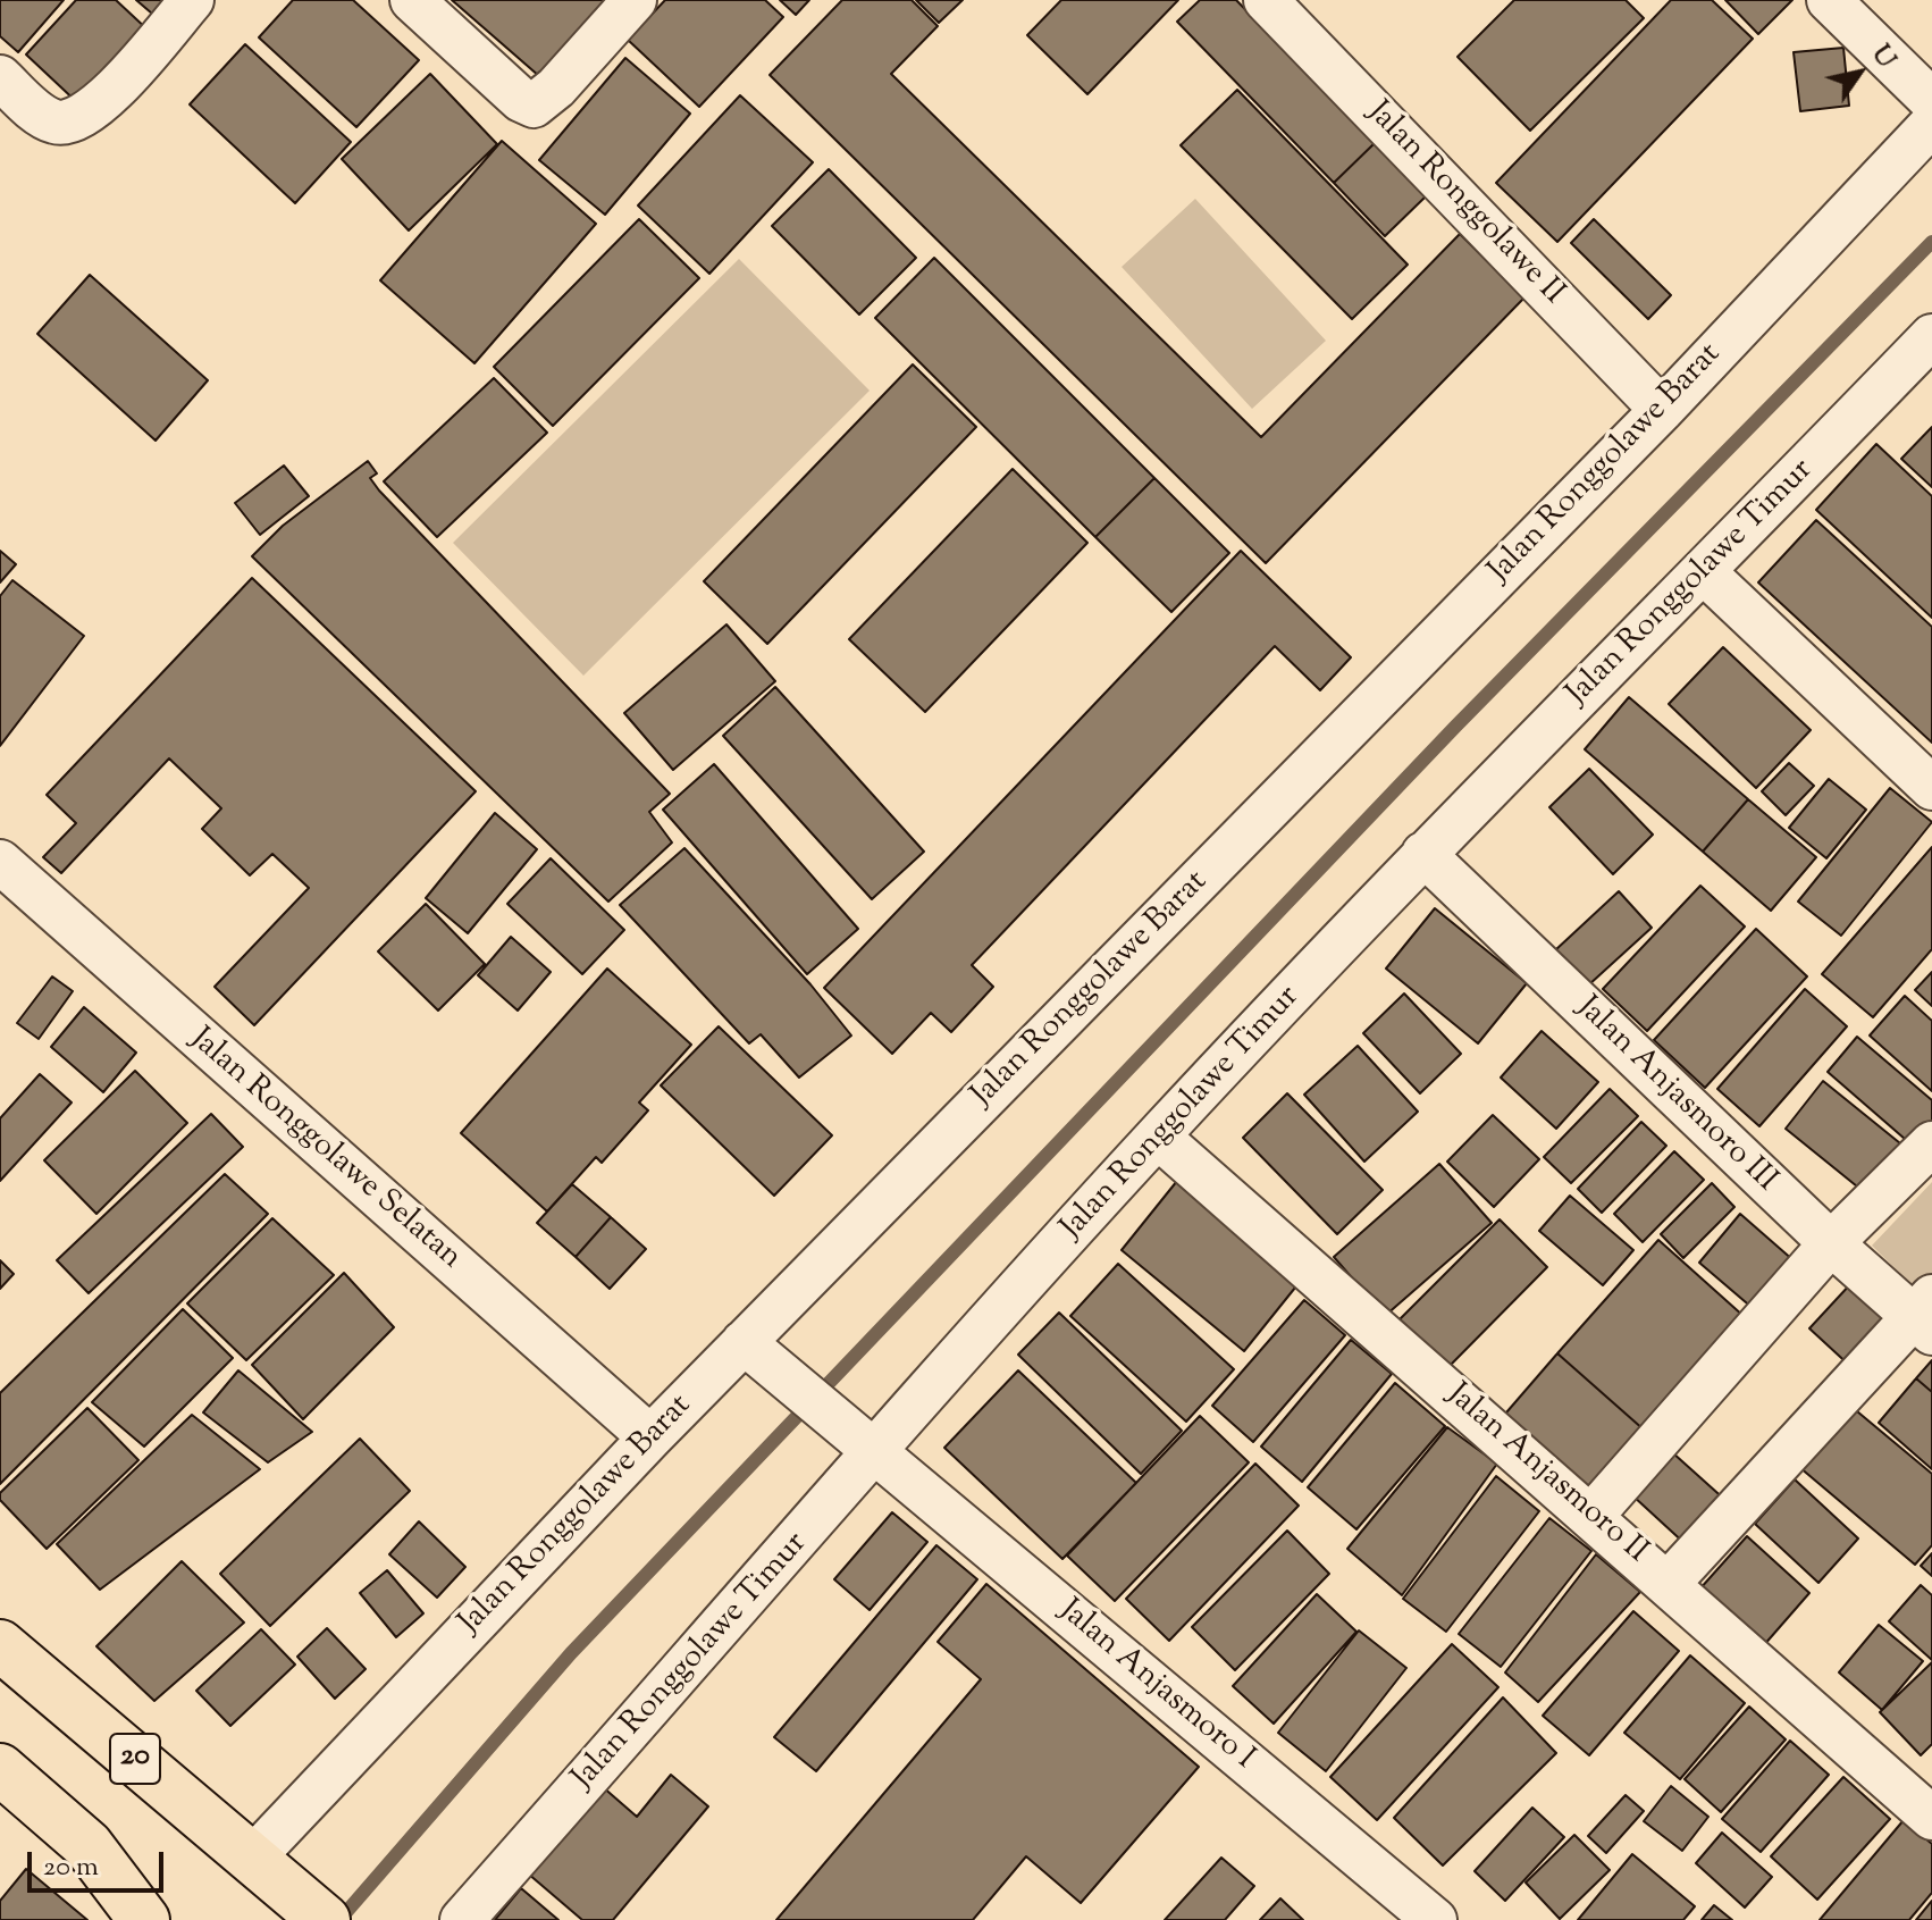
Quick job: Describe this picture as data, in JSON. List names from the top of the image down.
{
  "streets": {
    "highway": ["20"],
    "street": [
      "Jalan Ronggolawe II",
      "Jalan Ronggolawe Barat",
      "Jalan Ronggolawe Timur",
      "Jalan Anjasmoro III",
      "Jalan Ronggolawe Selatan",
      "Jalan Anjasmoro II",
      "Jalan Anjasmoro I"
    ]
  },
  "crossings": [
    ["Jalan Ronggolawe II", "Jalan Ronggolawe Barat"],
    ["Jalan Ronggolawe Barat", "Jalan Ronggolawe Selatan"],
    ["Jalan Ronggolawe Barat", "Jalan Anjasmoro I"],
    ["Jalan Ronggolawe Barat", "20"],
    ["Jalan Ronggolawe Timur", "Jalan Anjasmoro III"],
    ["Jalan Ronggolawe Timur", "Jalan Anjasmoro II"],
    ["Jalan Ronggolawe Timur", "Jalan Anjasmoro I"]
  ],
  "scale_bar": "20 m",
  "north": "top right"
}
